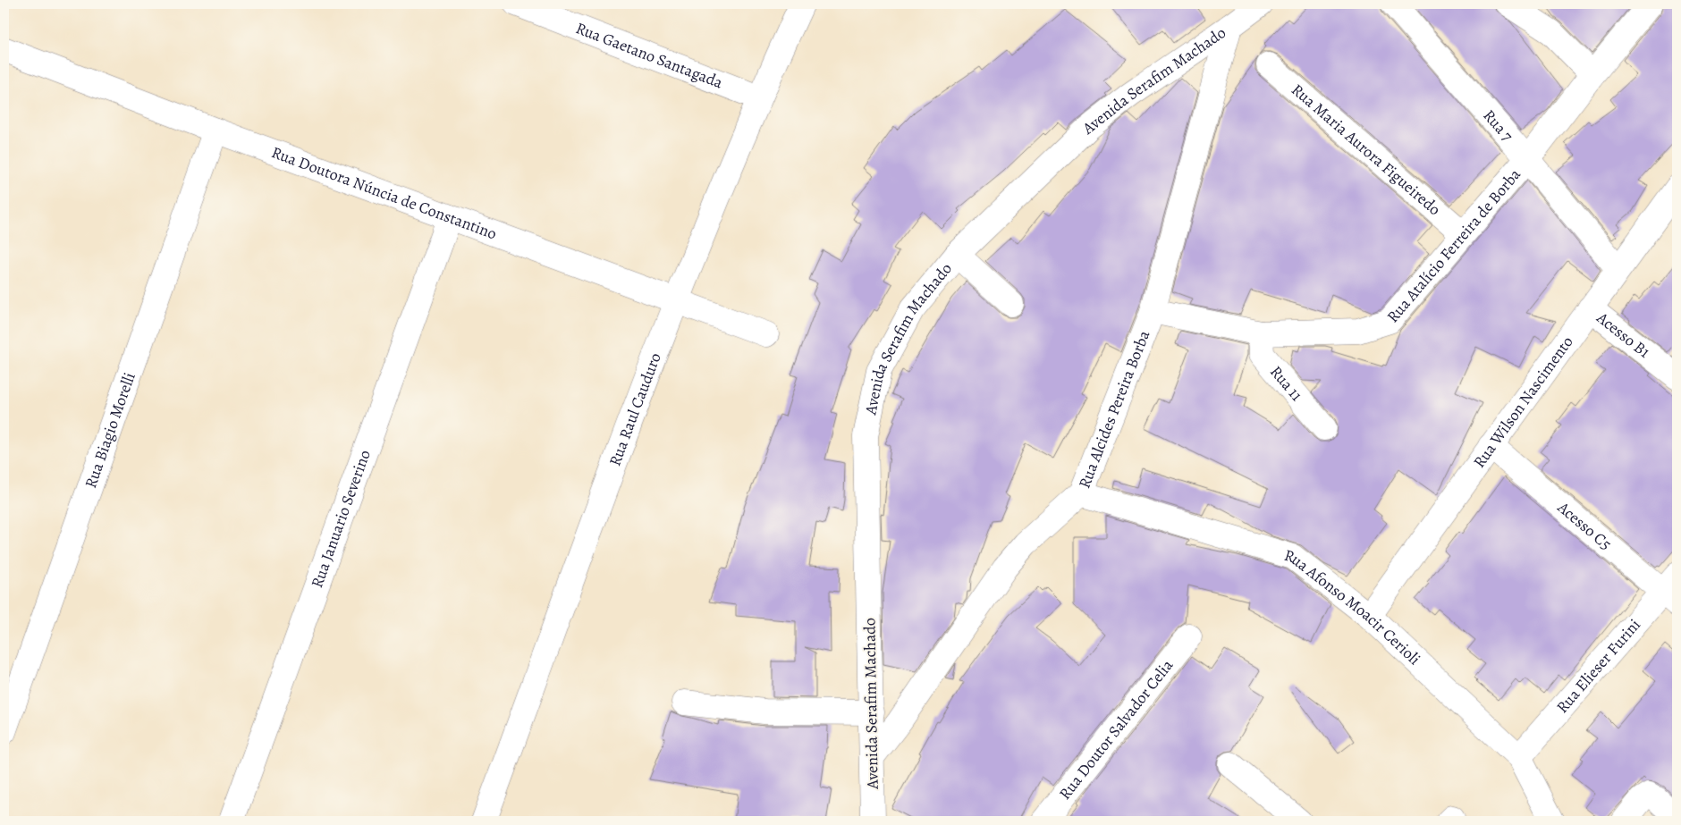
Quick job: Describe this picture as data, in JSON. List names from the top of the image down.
{
  "streets": {
    "street": [
      "Rua Gaetano Santagada",
      "Avenida Serafim Machado",
      "Rua 7",
      "Rua Maria Aurora Figueiredo",
      "Rua Doutora Núncia de Constantino",
      "Rua Atalício Ferreira de Borba",
      "Acesso B1",
      "Rua 11",
      "Rua Wilson Nascimento",
      "Rua Raul Cauduro",
      "Rua Alcides Pereira Borba",
      "Rua Biagio Morelli",
      "Rua Januario Severino",
      "Acesso C5",
      "Rua Afonso Moacir Cerioli",
      "Rua Elieser Furini",
      "Rua Doutor Salvador Celia"
    ]
  },
  "crossings": [
    ["Rua Gaetano Santagada", "Rua Raul Cauduro"],
    ["Avenida Serafim Machado", "Rua Alcides Pereira Borba"],
    ["Rua 7", "Rua Atalício Ferreira de Borba"],
    ["Rua 7", "Rua Wilson Nascimento"],
    ["Rua Maria Aurora Figueiredo", "Rua Atalício Ferreira de Borba"],
    ["Rua Doutora Núncia de Constantino", "Rua Raul Cauduro"],
    ["Rua Doutora Núncia de Constantino", "Rua Biagio Morelli"],
    ["Rua Doutora Núncia de Constantino", "Rua Januario Severino"],
    ["Rua Atalício Ferreira de Borba", "Rua 11"],
    ["Rua Atalício Ferreira de Borba", "Rua Alcides Pereira Borba"],
    ["Acesso B1", "Rua Wilson Nascimento"],
    ["Rua Wilson Nascimento", "Acesso C5"],
    ["Rua Wilson Nascimento", "Rua Afonso Moacir Cerioli"],
    ["Rua Alcides Pereira Borba", "Rua Afonso Moacir Cerioli"],
    ["Acesso C5", "Rua Elieser Furini"],
    ["Rua Afonso Moacir Cerioli", "Rua Elieser Furini"]
  ]
}
